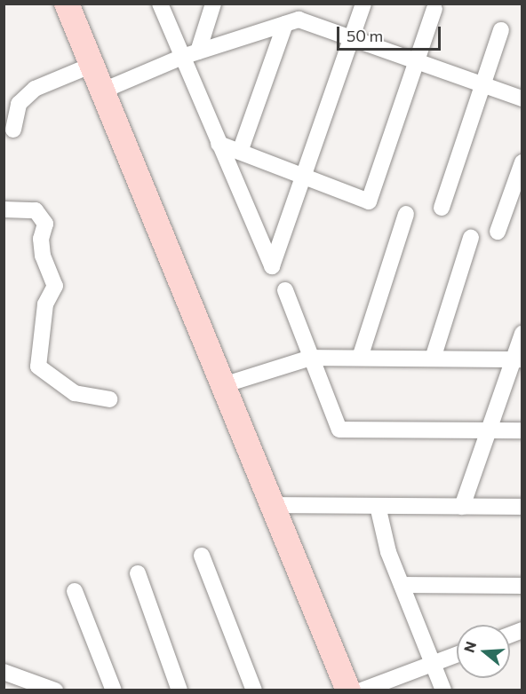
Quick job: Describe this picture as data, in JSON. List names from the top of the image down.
{
  "scale_bar": "50 m",
  "north": "left"
}
